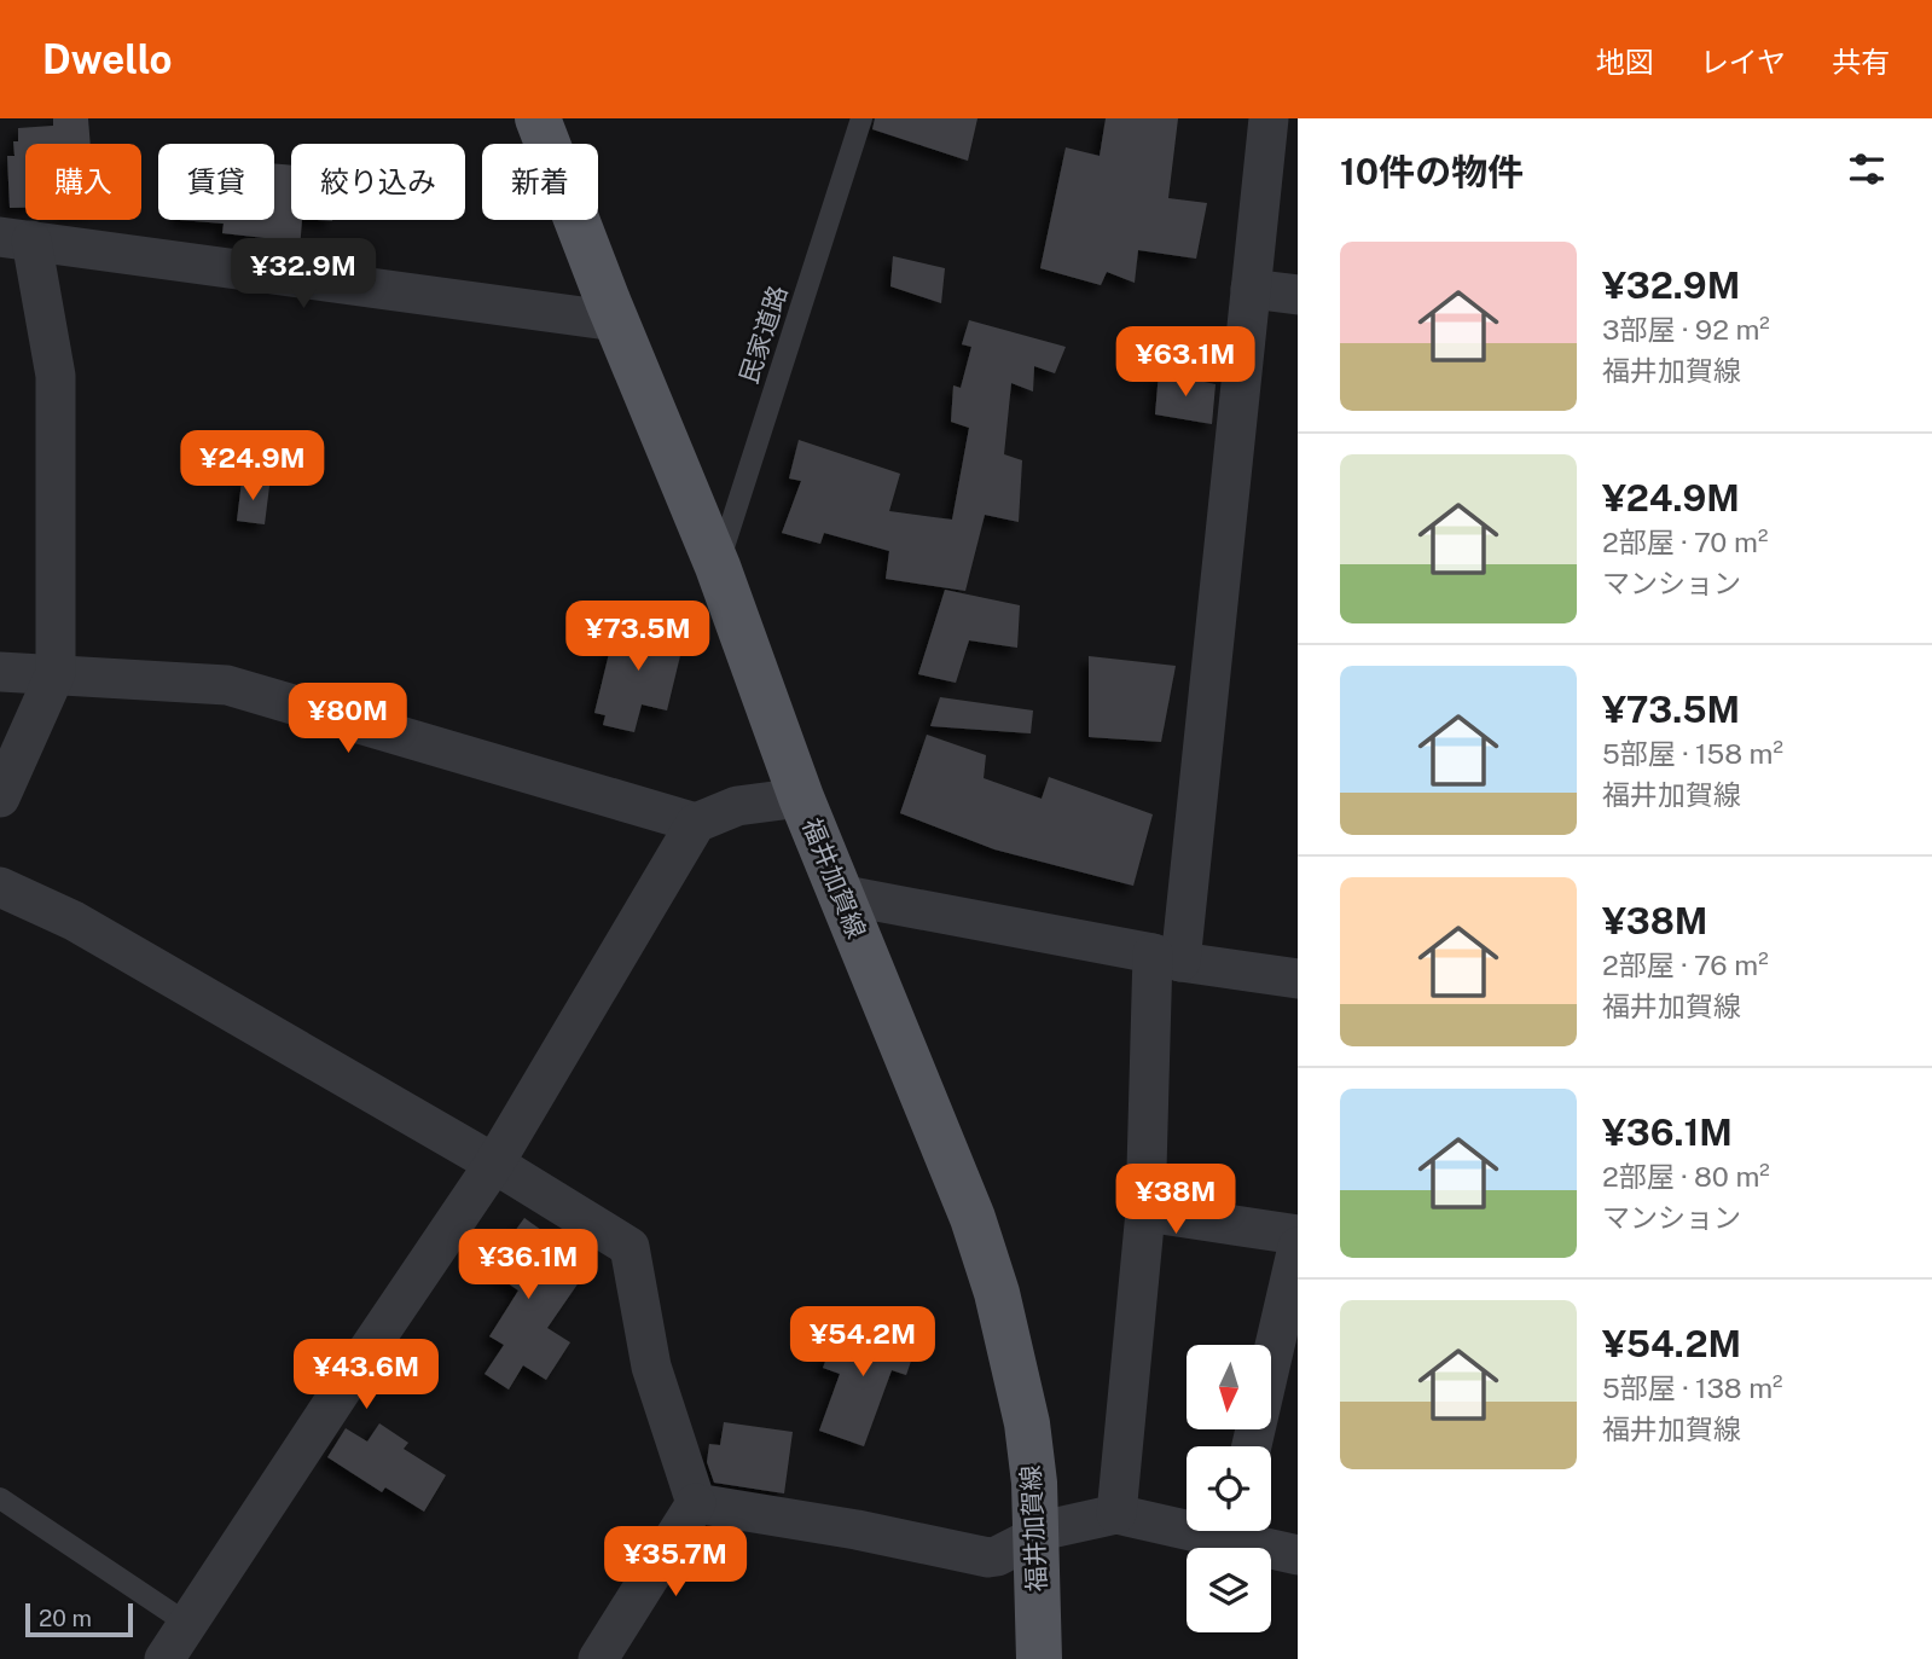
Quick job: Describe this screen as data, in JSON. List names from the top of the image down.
{
  "streets": {
    "main road": ["福井加賀線"],
    "lane": ["民家道路"]
  },
  "crossings": [
    ["民家道路", "福井加賀線"]
  ],
  "scale_bar": "20 m",
  "north": "bottom",
  "page": {
    "header": "Dwello",
    "nav": ["地図", "レイヤ", "共有"],
    "heading": "10件の物件",
    "chip": [
      "購入",
      "賃貸",
      "絞り込み",
      "新着"
    ],
    "list": [
      {
        "name": "¥32.9M",
        "note": "3部屋 · 92 m² · 福井加賀線"
      },
      {
        "name": "¥24.9M",
        "note": "2部屋 · 70 m² · マンション"
      },
      {
        "name": "¥73.5M",
        "note": "5部屋 · 158 m² · 福井加賀線"
      },
      {
        "name": "¥38M",
        "note": "2部屋 · 76 m² · 福井加賀線"
      },
      {
        "name": "¥36.1M",
        "note": "2部屋 · 80 m² · マンション"
      },
      {
        "name": "¥54.2M",
        "note": "5部屋 · 138 m² · 福井加賀線"
      }
    ],
    "price": [
      "¥32.9M",
      "¥63.1M",
      "¥24.9M",
      "¥73.5M",
      "¥80M",
      "¥38M",
      "¥36.1M",
      "¥54.2M",
      "¥43.6M",
      "¥35.7M"
    ],
    "scale": "20 m"
  }
}
